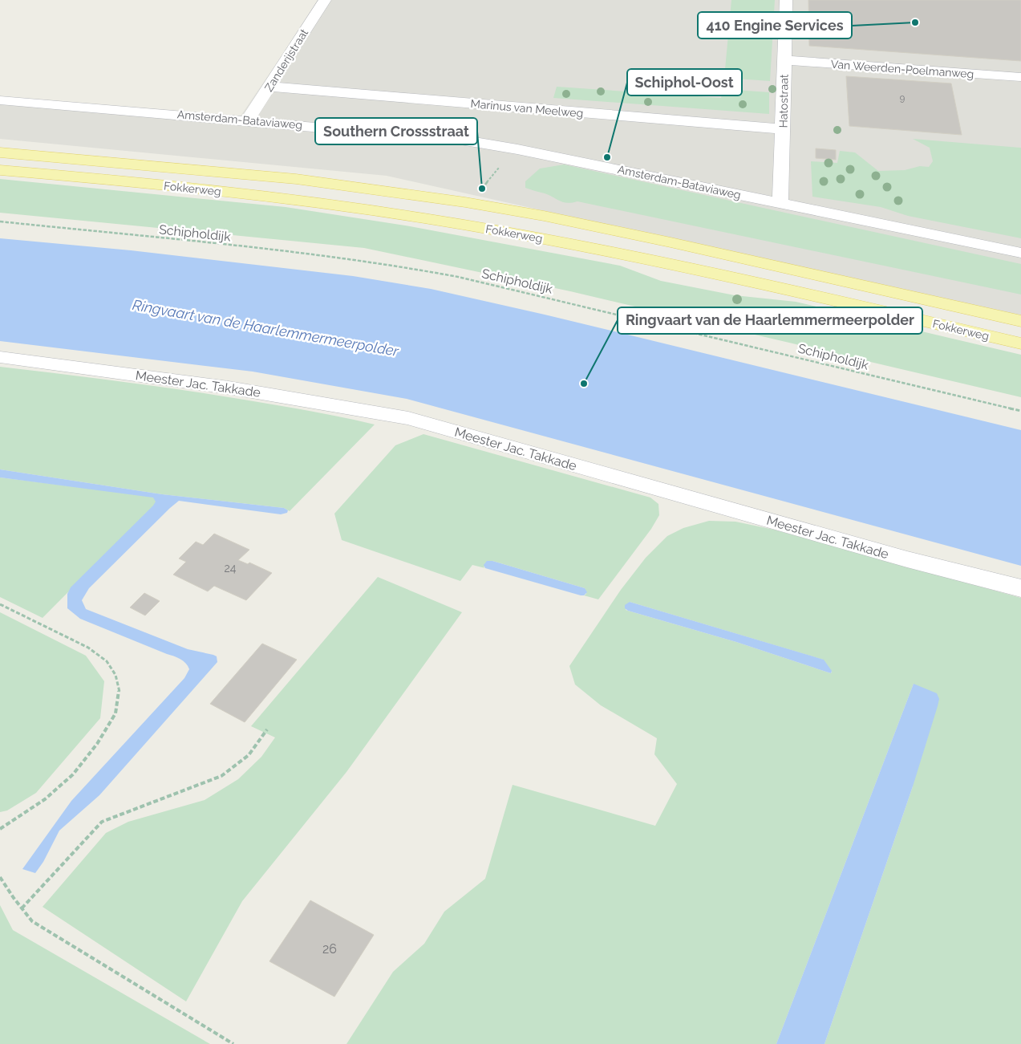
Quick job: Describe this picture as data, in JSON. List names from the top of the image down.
{
  "streets": {
    "main road": ["Fokkerweg"],
    "street": [
      "Zanderijstraat",
      "Van Weerden-Poelmanweg",
      "Hatostraat",
      "Marinus van Meelweg",
      "Amsterdam-Bataviaweg",
      "Meester Jac. Takkade"
    ],
    "path": ["Schipholdijk"]
  },
  "crossings": [
    ["Zanderijstraat", "Marinus van Meelweg"],
    ["Zanderijstraat", "Amsterdam-Bataviaweg"],
    ["Van Weerden-Poelmanweg", "Hatostraat"],
    ["Hatostraat", "Marinus van Meelweg"],
    ["Hatostraat", "Amsterdam-Bataviaweg"]
  ],
  "water": ["Ringvaart van de Haarlemmermeerpolder"],
  "places": [
    "410 Engine Services",
    "Schiphol-Oost",
    "Southern Crossstraat",
    "Ringvaart van de Haarlemmermeerpolder"
  ],
  "house_numbers": ["9", "24", "26"]
}
